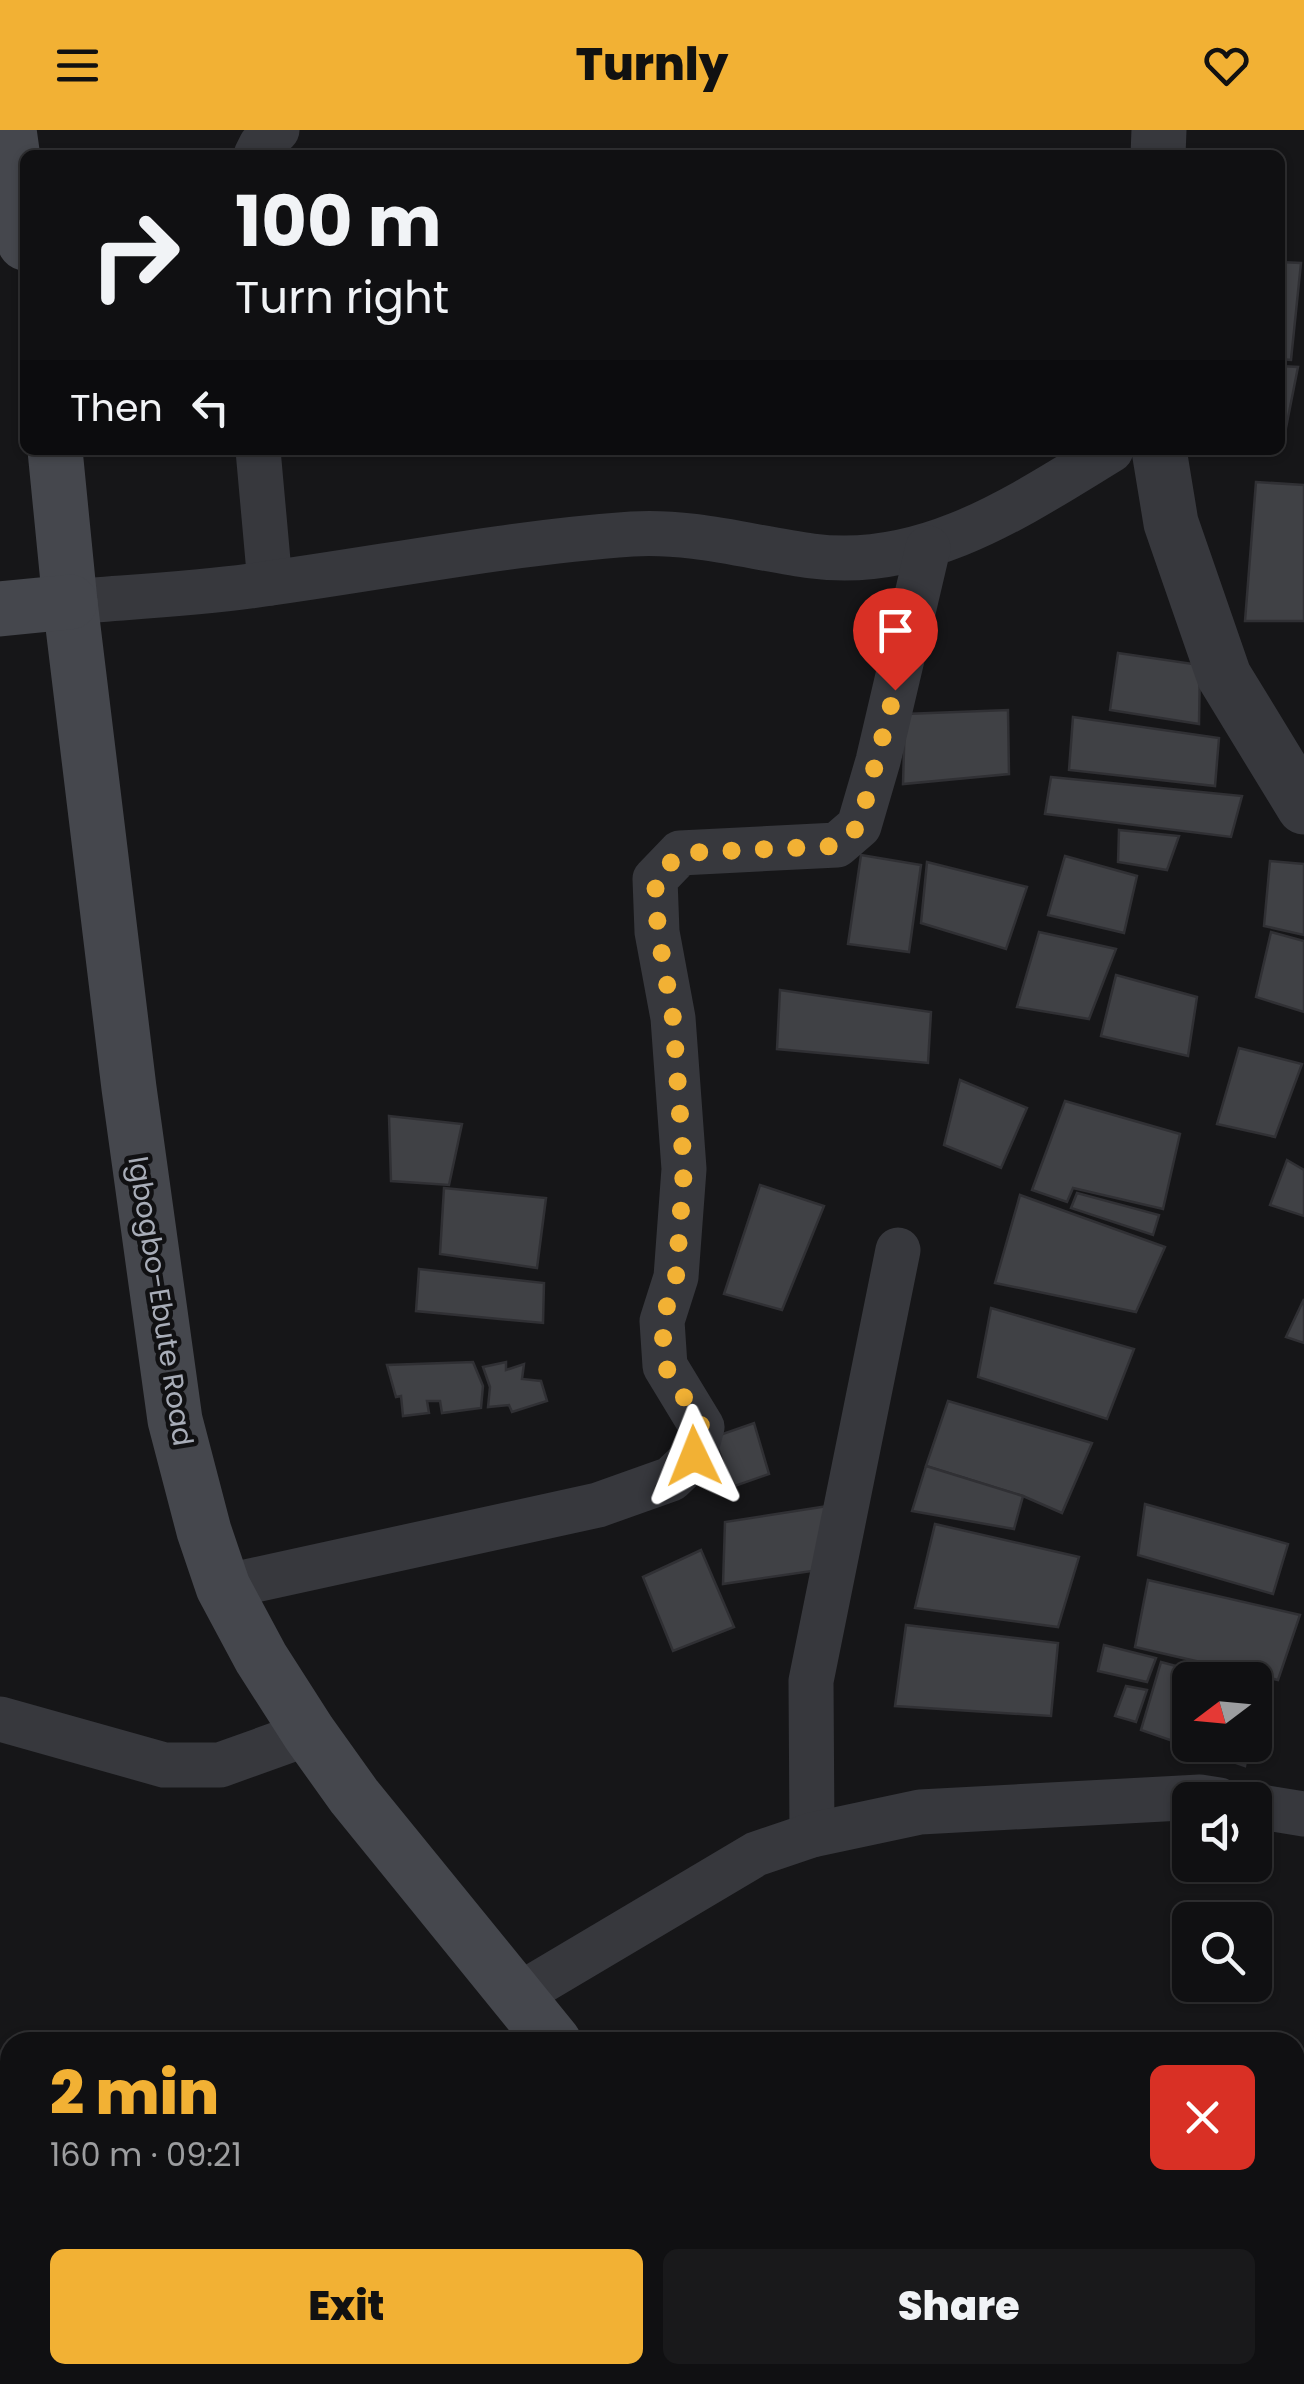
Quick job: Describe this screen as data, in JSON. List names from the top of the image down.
{
  "streets": {
    "main road": ["Igbogbo-Ebute Road"]
  },
  "north": "left",
  "page": {
    "header": "Turnly",
    "turn": ["100 m", "Turn right"],
    "then": "Then",
    "heading": ["2 min", "160 m · 09:21"],
    "buttons": ["Exit", "Share"]
  }
}
